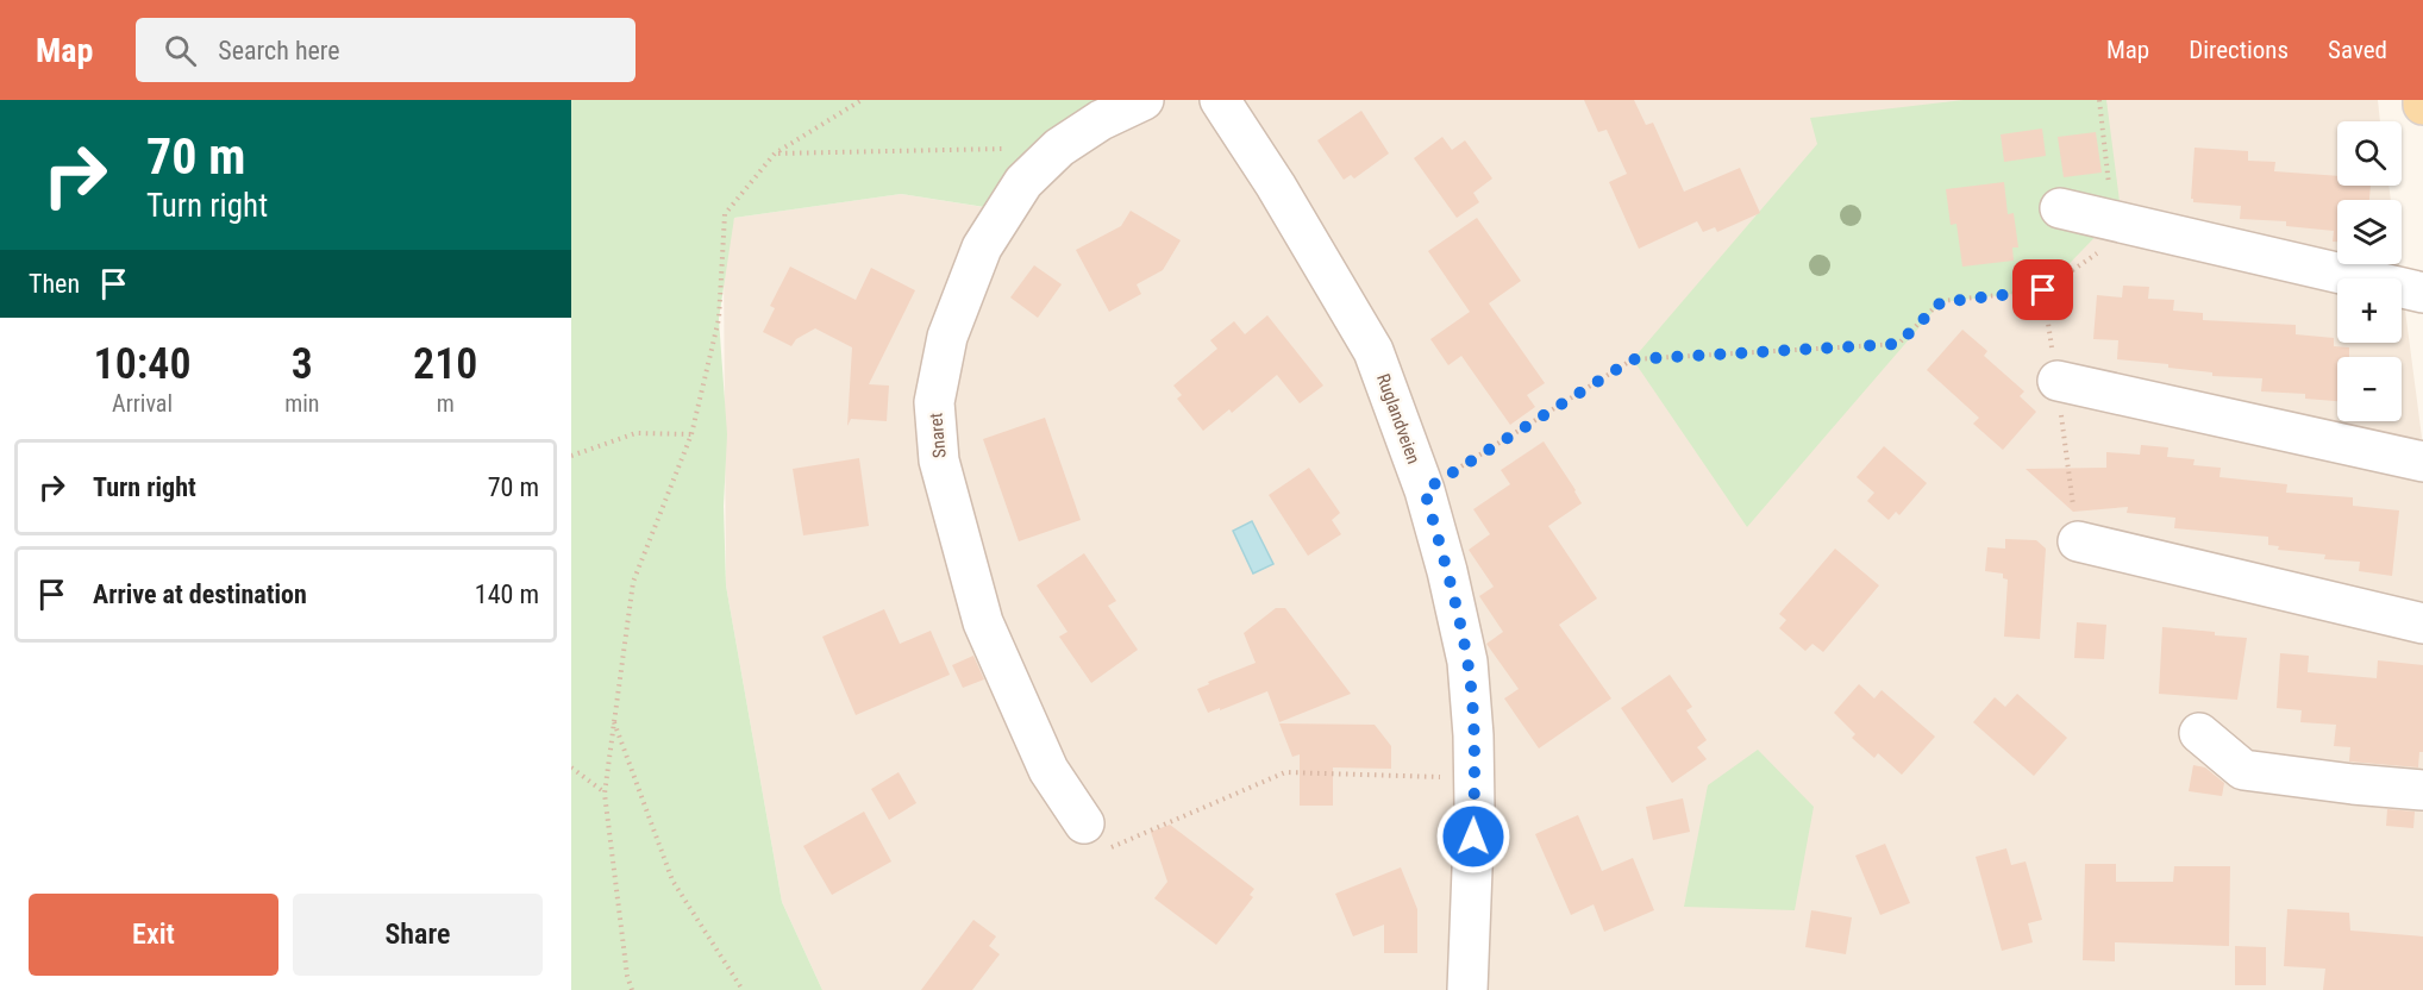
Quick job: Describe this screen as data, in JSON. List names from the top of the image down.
{
  "streets": {
    "street": ["Ruglandveien", "Snaret"]
  },
  "page": {
    "header": "Map",
    "search": "Search here",
    "nav": ["Map", "Directions", "Saved"],
    "turn": ["70 m", "Turn right"],
    "map_buttons": ["+", "−"],
    "then": "Then",
    "eta": [
      "10:40",
      "Arrival",
      "3",
      "min",
      "210",
      "m"
    ],
    "list": [
      {
        "name": "Turn right",
        "value": "70 m"
      },
      {
        "name": "Arrive at destination",
        "value": "140 m"
      }
    ],
    "buttons": ["Exit", "Share"]
  }
}
